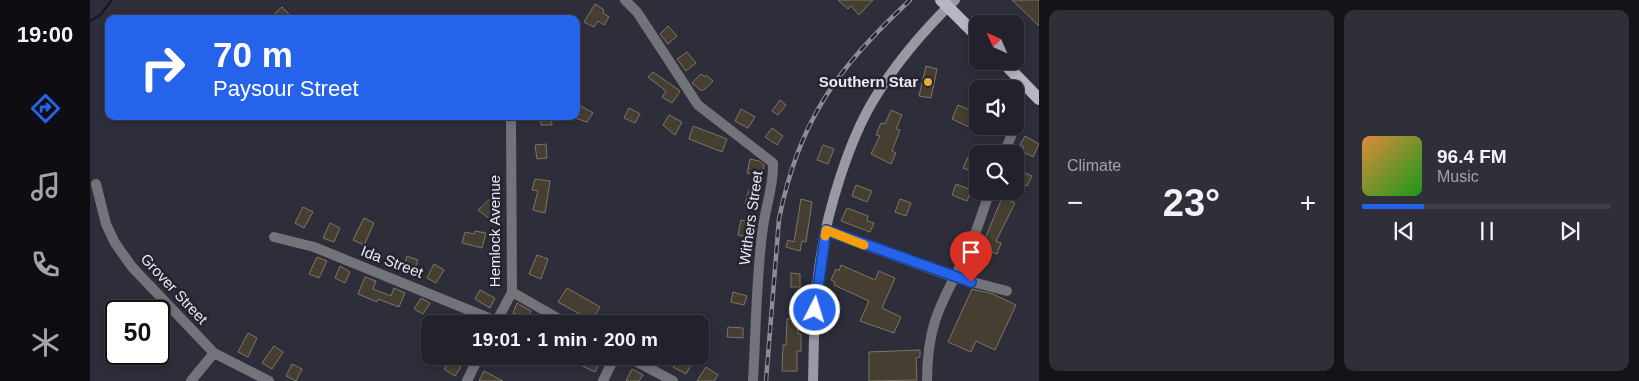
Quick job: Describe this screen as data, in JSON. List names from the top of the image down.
{
  "streets": {
    "street": [
      "Withers Street",
      "Hemlock Avenue",
      "Ida Street",
      "Grover Street"
    ]
  },
  "places": ["Southern Star"],
  "north": "top left",
  "page": {
    "tabs": "19:00",
    "tile": "Climate",
    "turn": ["70 m", "Paysour Street"],
    "song": ["96.4 FM", "Music"],
    "heat": ["−", "23°", "+"],
    "limit": "50",
    "trip": "19:01 · 1 min · 200 m"
  }
}
